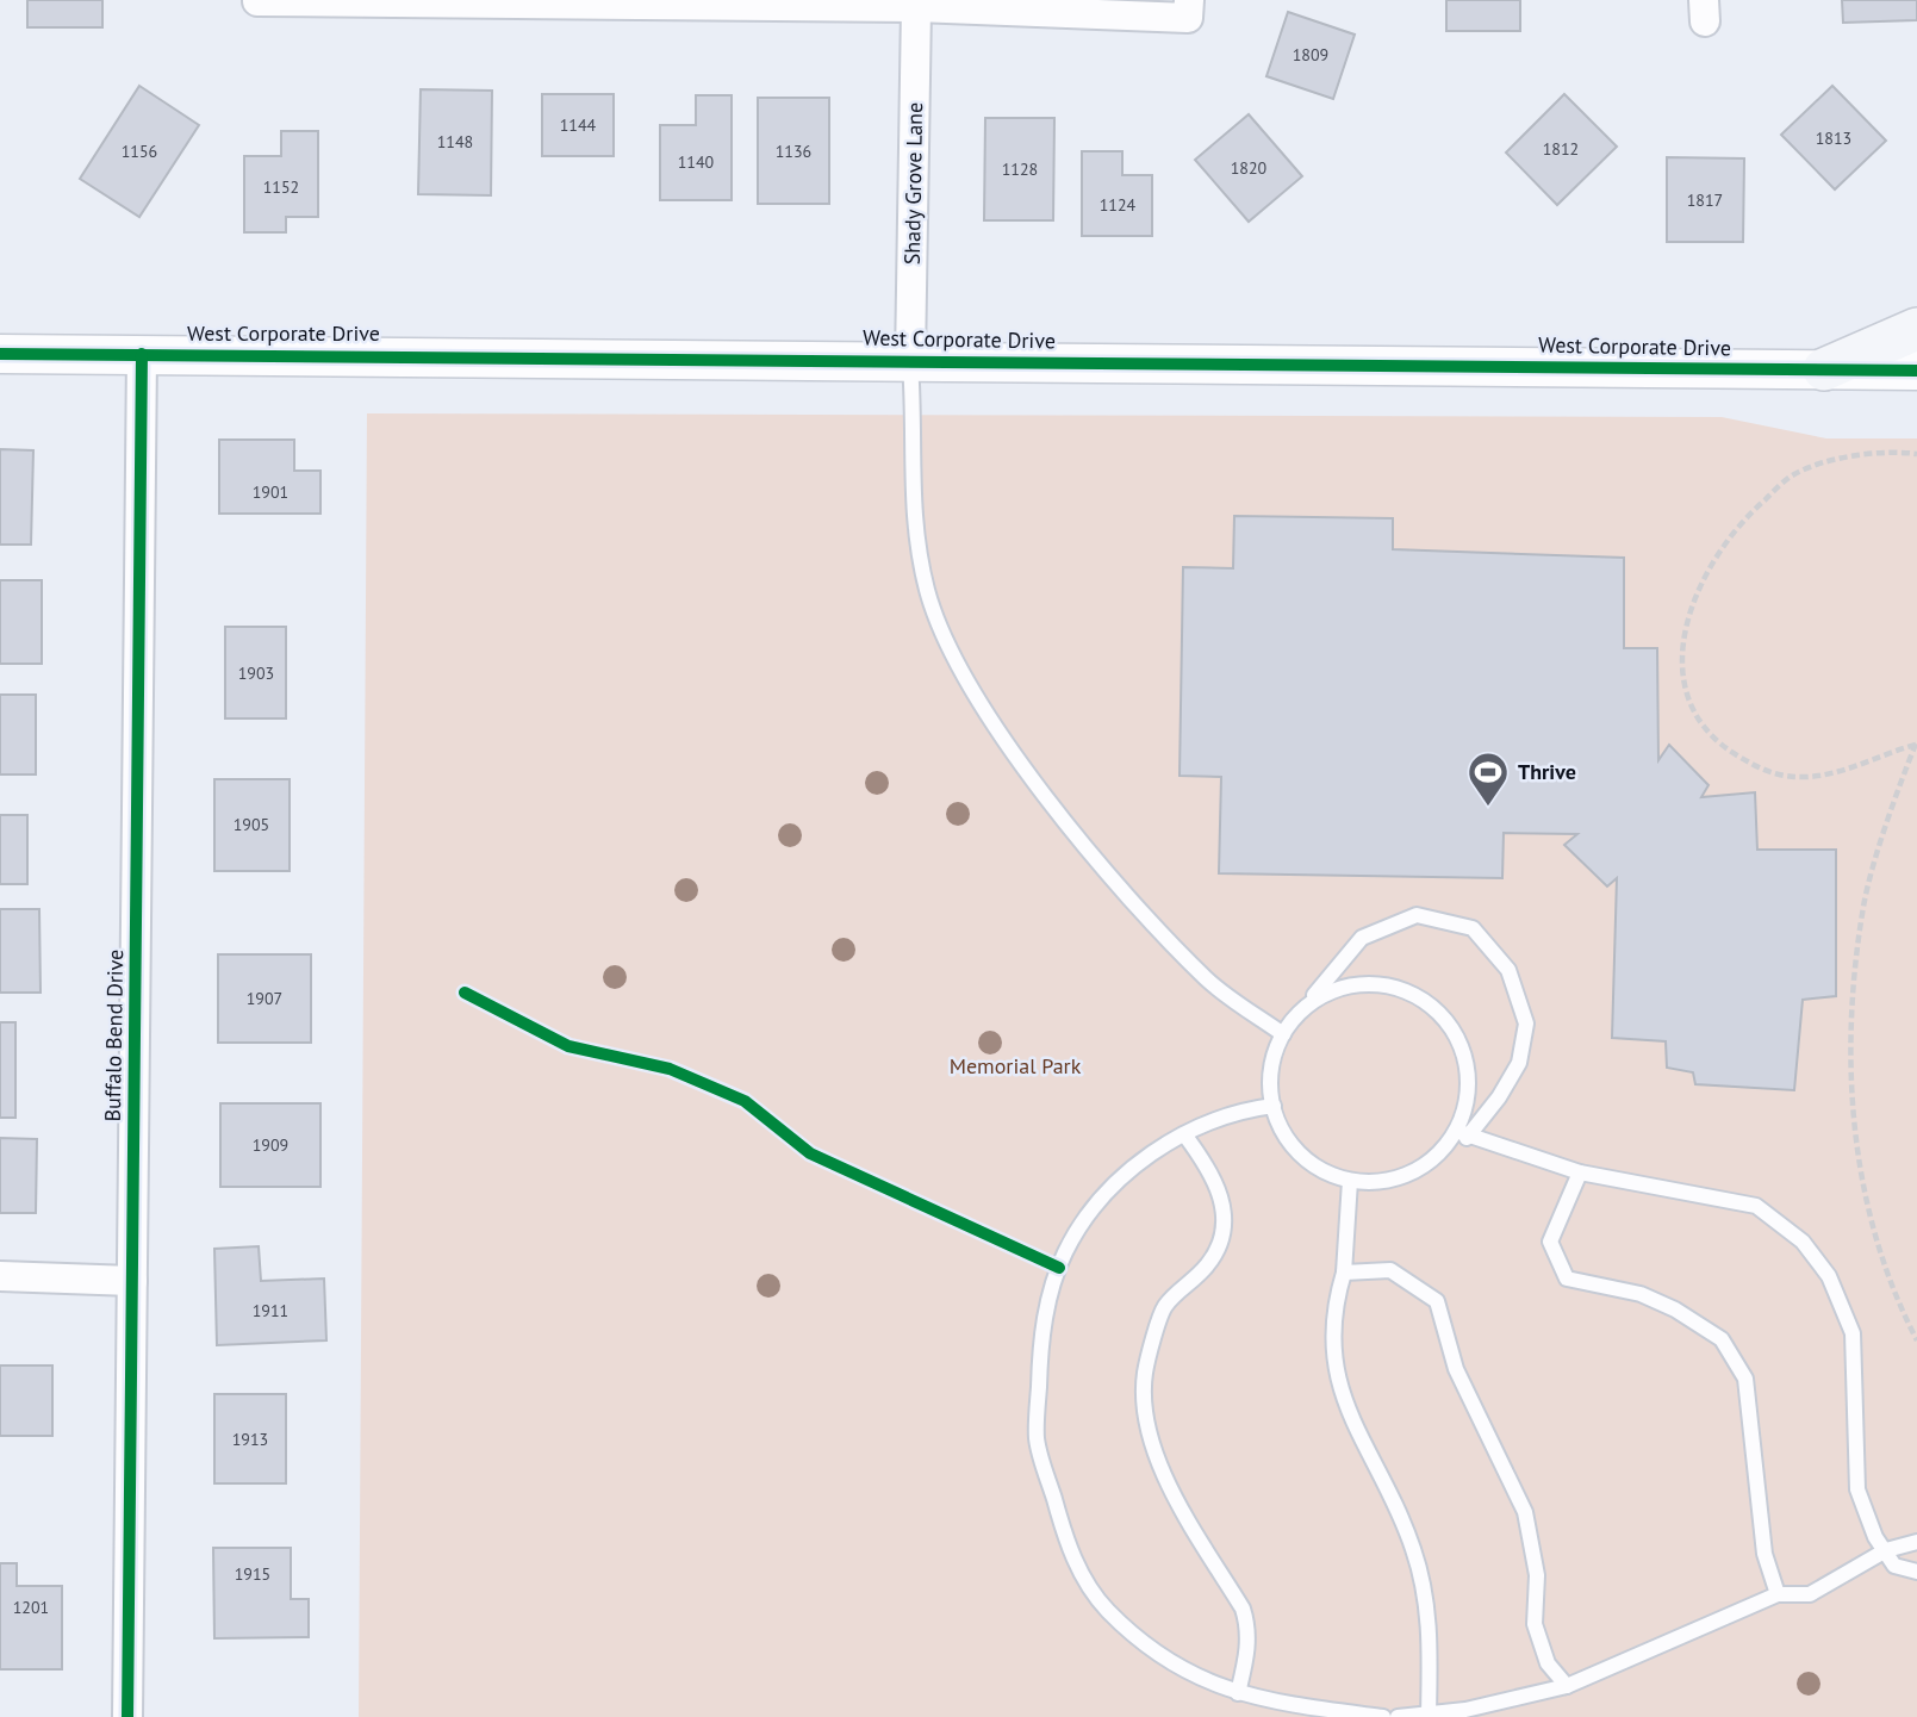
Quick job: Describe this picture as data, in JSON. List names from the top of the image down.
{
  "streets": {
    "street": ["Shady Grove Lane", "West Corporate Drive", "Buffalo Bend Drive"]
  },
  "crossings": [
    ["Shady Grove Lane", "West Corporate Drive"],
    ["West Corporate Drive", "Buffalo Bend Drive"]
  ],
  "parks": ["Memorial Park"],
  "places": {
    "sports": ["Thrive"]
  },
  "house_numbers": [
    "1809",
    "1144",
    "1813",
    "1148",
    "1812",
    "1156",
    "1136",
    "1140",
    "1820",
    "1128",
    "1152",
    "1817",
    "1124",
    "1901",
    "1903",
    "1905",
    "1907",
    "1909",
    "1911",
    "1913",
    "1915",
    "1201"
  ]
}
